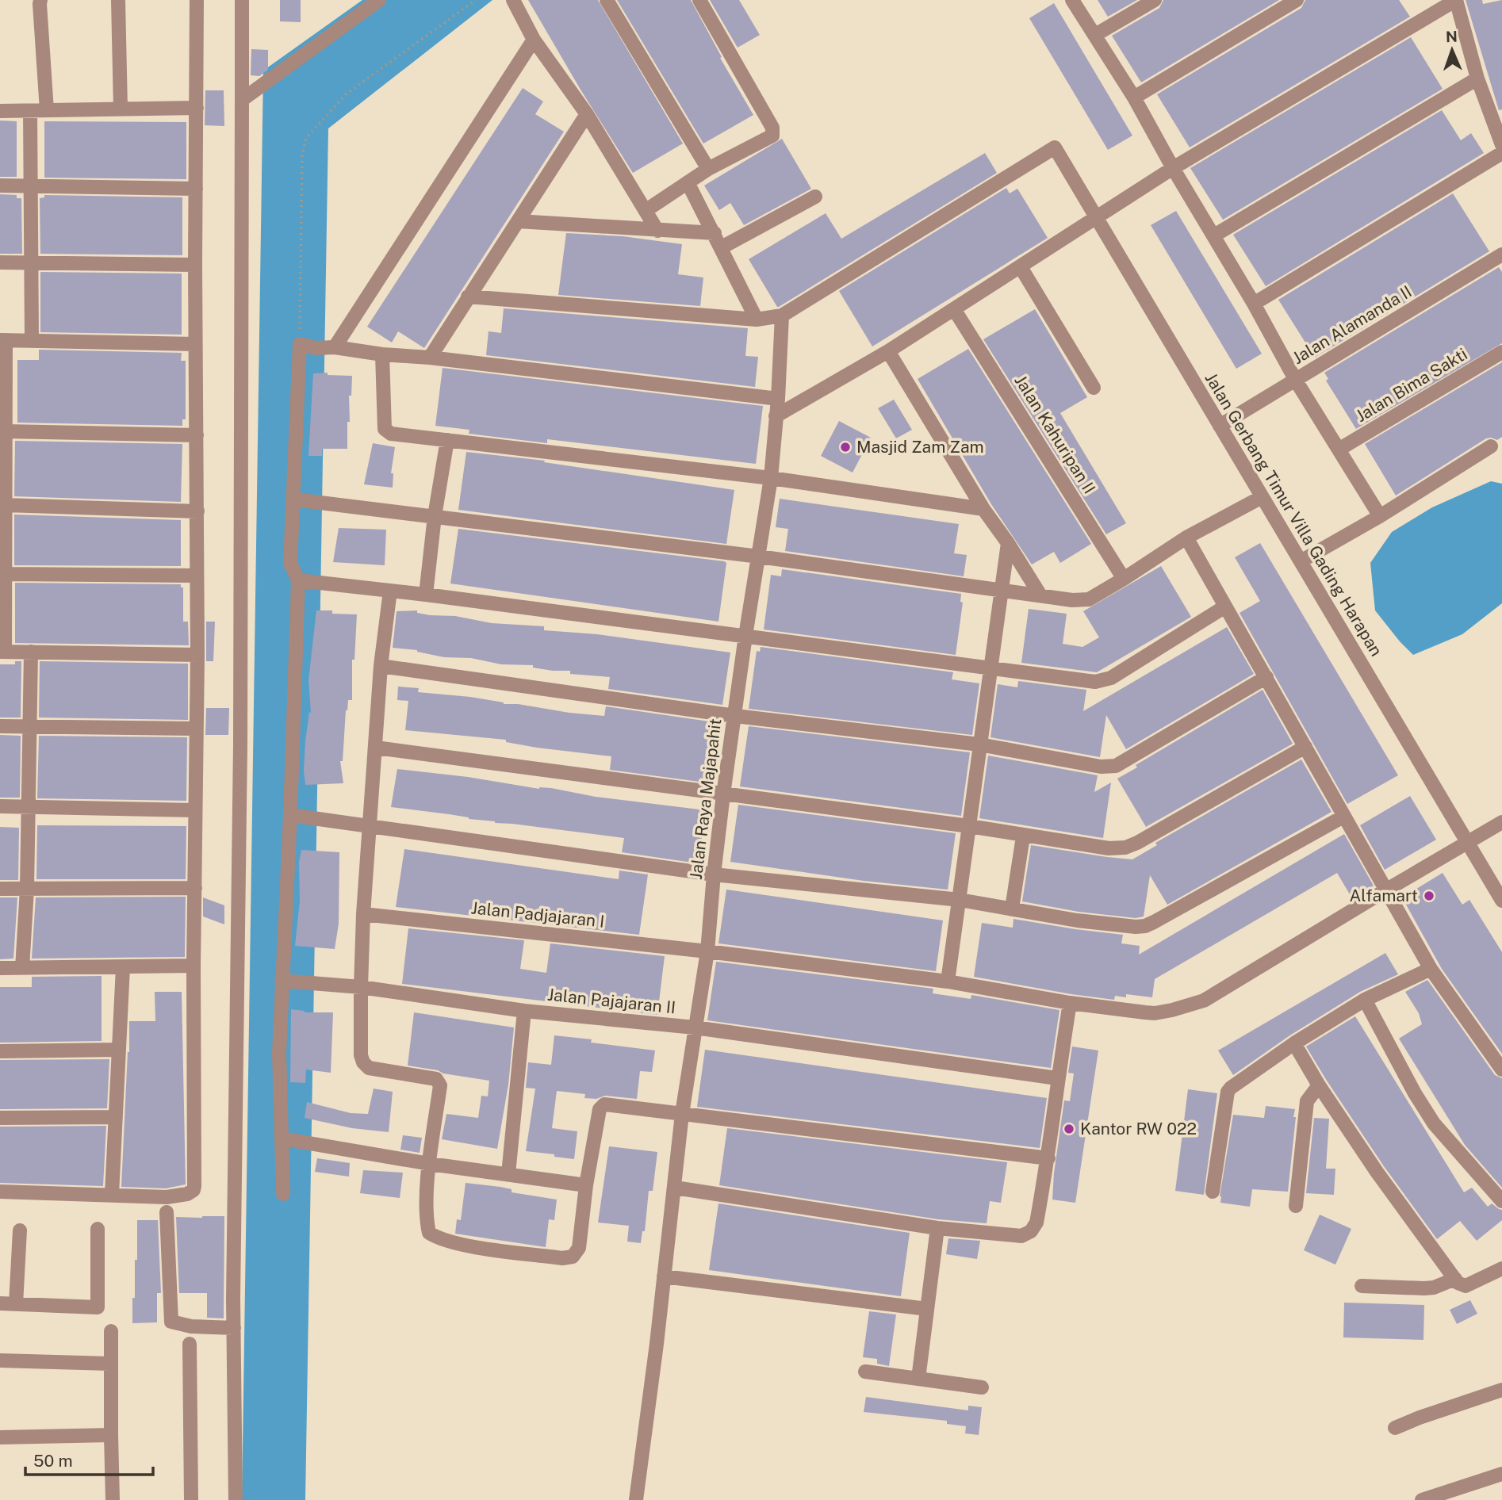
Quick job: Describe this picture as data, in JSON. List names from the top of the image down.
{
  "streets": {
    "street": [
      "Jalan Alamanda II",
      "Jalan Bima Sakti",
      "Jalan Kahuripan II",
      "Jalan Gerbang Timur Villa Gading Harapan",
      "Jalan Raya Majapahit",
      "Jalan Padjajaran I",
      "Jalan Pajajaran II"
    ]
  },
  "crossings": [
    ["Jalan Alamanda II", "Jalan Gerbang Timur Villa Gading Harapan"],
    ["Jalan Gerbang Timur Villa Gading Harapan", "Jalan Raya Majapahit"],
    ["Jalan Gerbang Timur Villa Gading Harapan", "Jalan Padjajaran I"],
    ["Jalan Raya Majapahit", "Jalan Padjajaran I"],
    ["Jalan Raya Majapahit", "Jalan Pajajaran II"]
  ],
  "places": ["Masjid Zam Zam", "Alfamart", "Kantor RW 022"],
  "scale_bar": "50 m",
  "north": "top"
}
